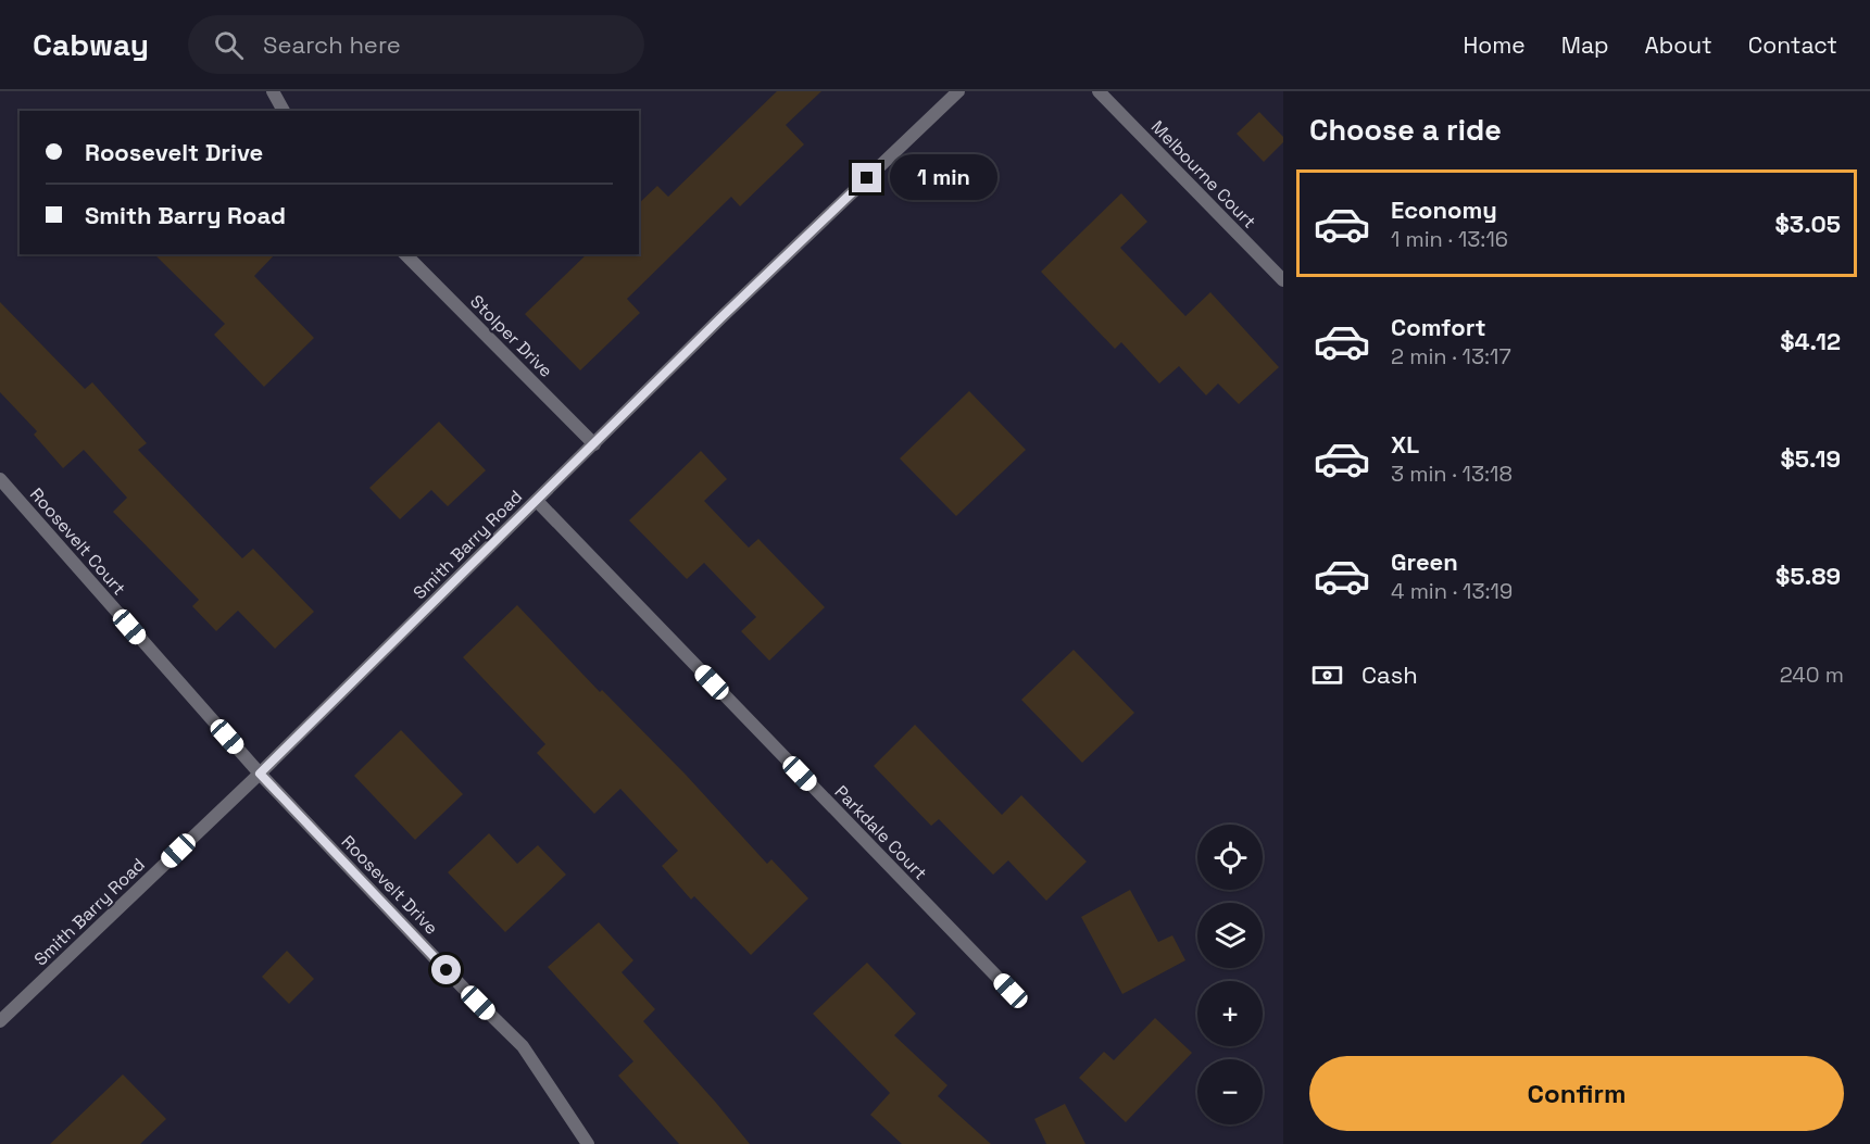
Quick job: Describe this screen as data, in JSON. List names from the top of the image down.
{
  "streets": {
    "street": [
      "Melbourne Court",
      "Stolper Drive",
      "Roosevelt Court",
      "Smith Barry Road",
      "Parkdale Court",
      "Roosevelt Drive"
    ]
  },
  "crossings": [
    ["Stolper Drive", "Smith Barry Road"],
    ["Roosevelt Court", "Smith Barry Road"],
    ["Roosevelt Court", "Roosevelt Drive"],
    ["Smith Barry Road", "Parkdale Court"],
    ["Smith Barry Road", "Roosevelt Drive"]
  ],
  "page": {
    "header": "Cabway",
    "search": "Search here",
    "nav": [
      "Home",
      "Map",
      "About",
      "Contact"
    ],
    "heading": "Choose a ride",
    "banner": ["Roosevelt Drive", "Smith Barry Road"],
    "bubble": "1 min",
    "list": [
      {
        "name": "Economy",
        "note": "1 min · 13:16",
        "value": "$3.05"
      },
      {
        "name": "Comfort",
        "note": "2 min · 13:17",
        "value": "$4.12"
      },
      {
        "name": "XL",
        "note": "3 min · 13:18",
        "value": "$5.19"
      },
      {
        "name": "Green",
        "note": "4 min · 13:19",
        "value": "$5.89"
      }
    ],
    "pay": ["Cash", "240 m"],
    "map_buttons": ["+", "−"],
    "buttons": "Confirm"
  }
}
